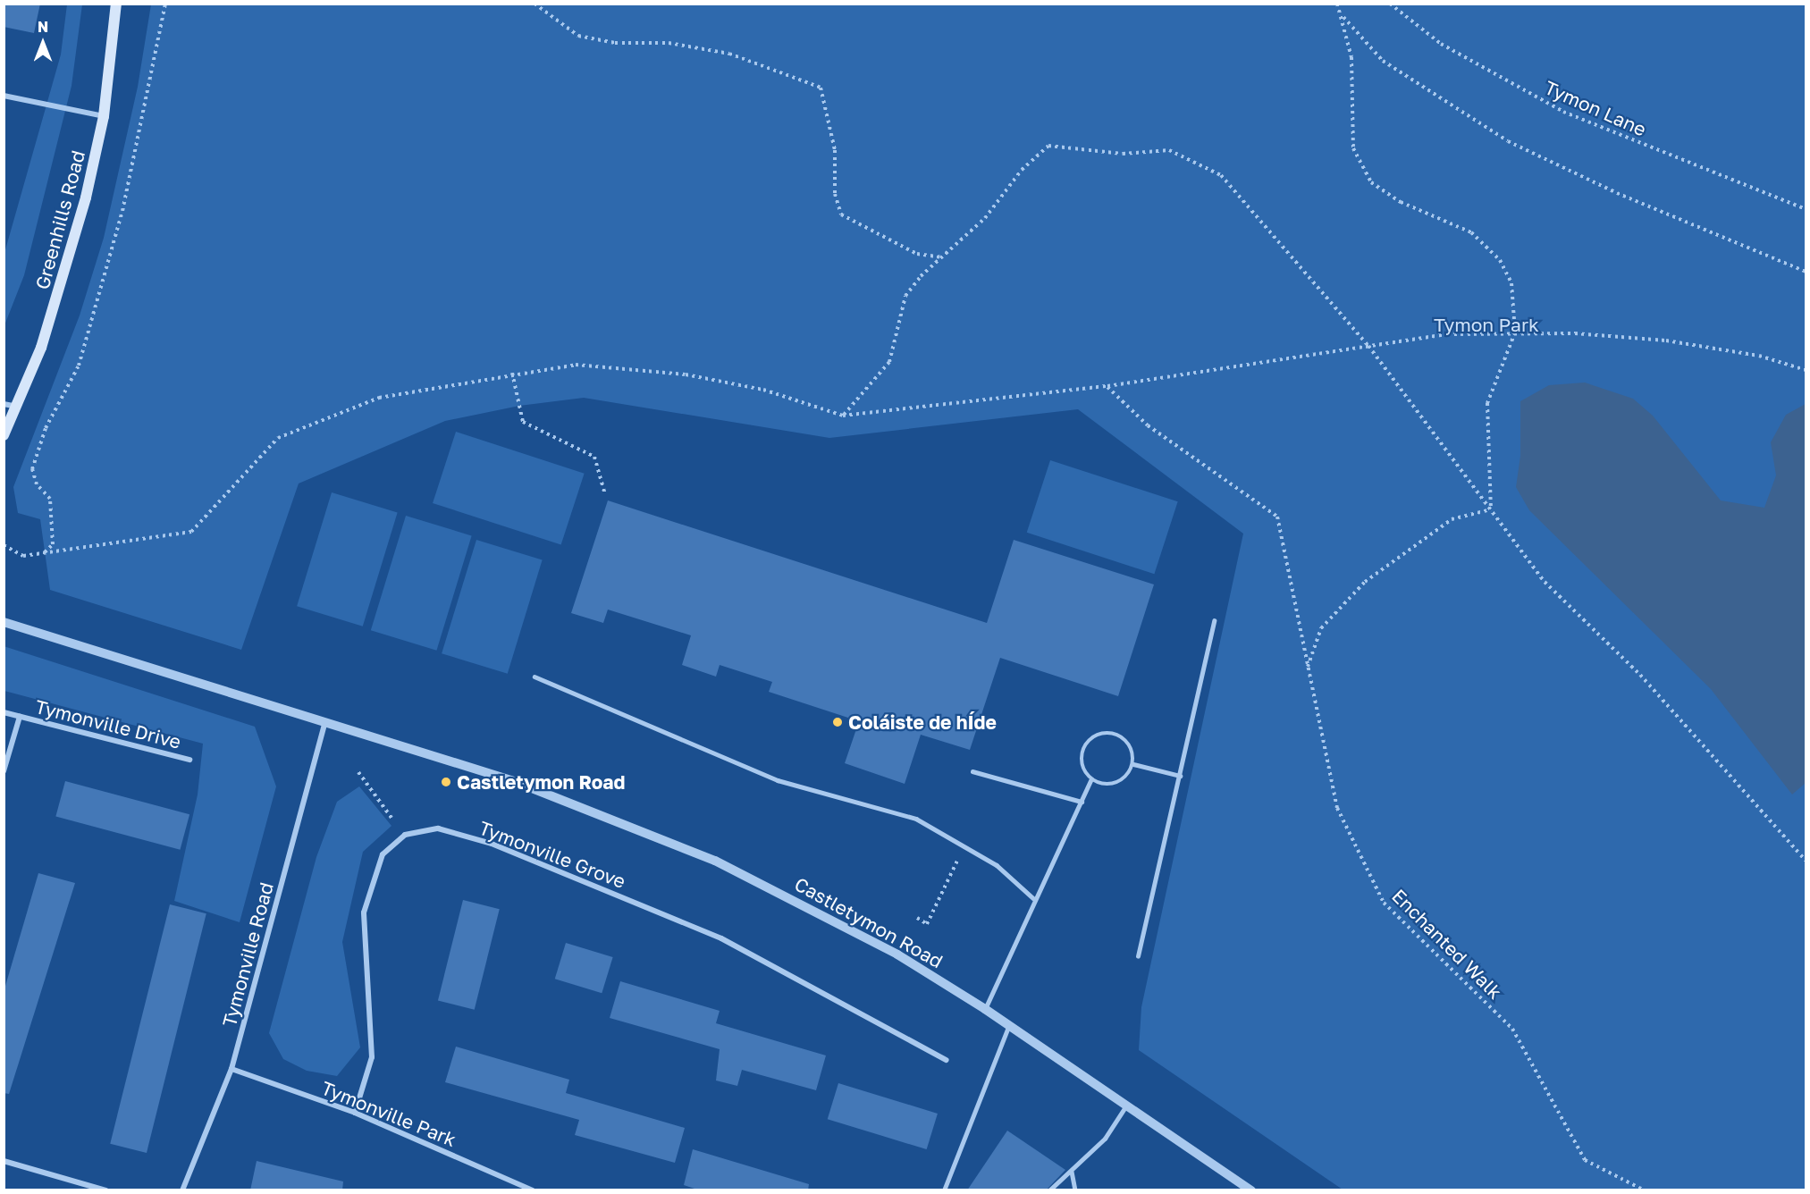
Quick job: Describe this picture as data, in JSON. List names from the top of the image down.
{
  "streets": {
    "main road": ["Greenhills Road"],
    "street": [
      "Tymonville Drive",
      "Tymonville Grove",
      "Castletymon Road",
      "Tymonville Road",
      "Tymonville Park"
    ],
    "path": ["Tymon Lane", "Enchanted Walk"]
  },
  "crossings": [
    ["Tymonville Grove", "Tymonville Park"],
    ["Castletymon Road", "Tymonville Road"],
    ["Tymonville Road", "Tymonville Park"]
  ],
  "parks": ["Tymon Park"],
  "places": ["Coláiste de hÍde", "Castletymon Road"],
  "north": "top"
}
